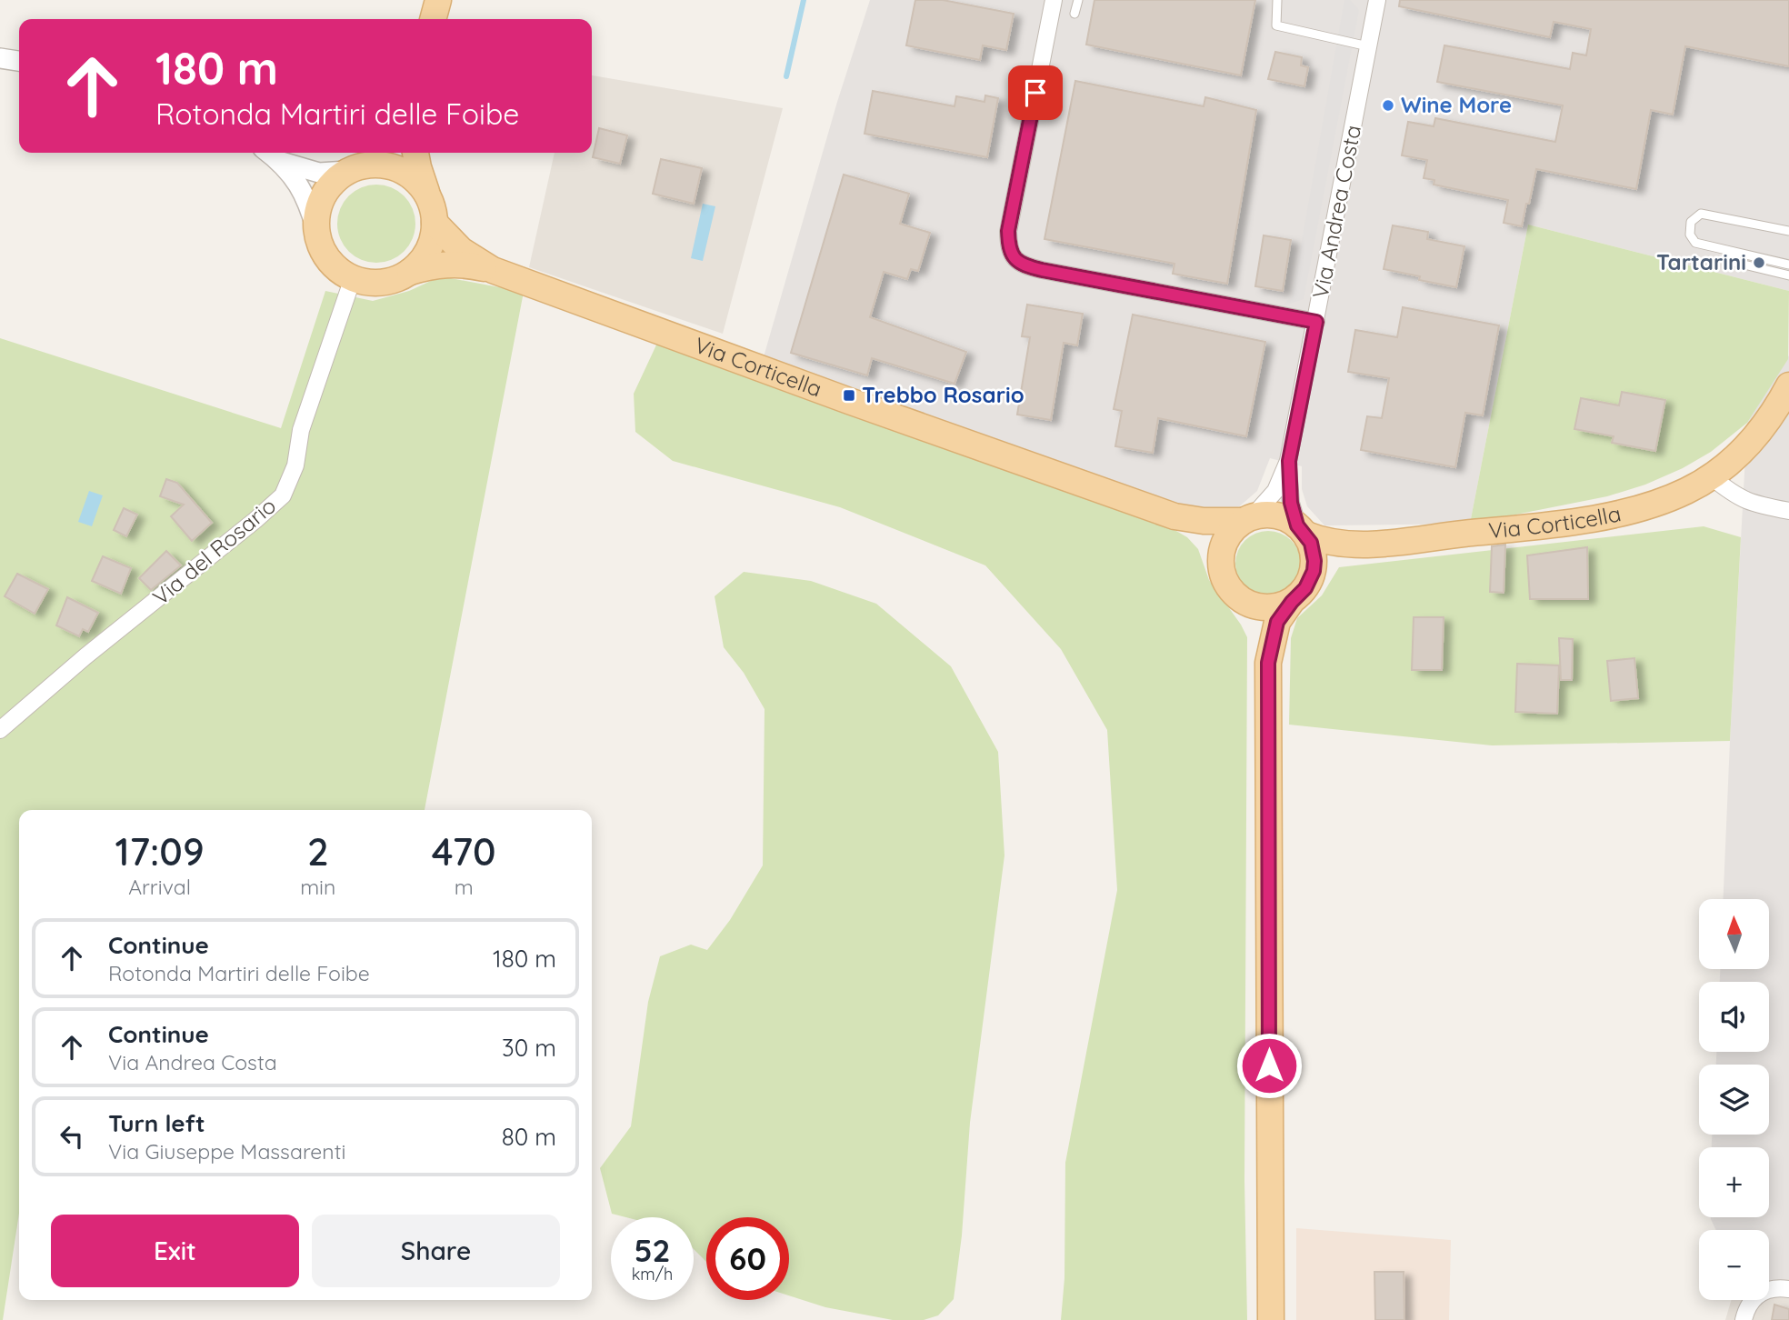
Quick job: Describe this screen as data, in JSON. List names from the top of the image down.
{
  "streets": {
    "main road": ["Via Corticella"],
    "street": ["Via Andrea Costa", "Via del Rosario"]
  },
  "crossings": [
    ["Via Andrea Costa", "Via Corticella"],
    ["Via Corticella", "Via del Rosario"]
  ],
  "places": {
    "other": ["Wine More", "Tartarini"],
    "transit": ["Trebbo Rosario"]
  },
  "north": "top",
  "page": {
    "turn": ["180 m", "Rotonda Martiri delle Foibe"],
    "eta": [
      "17:09",
      "Arrival",
      "2",
      "min",
      "470",
      "m"
    ],
    "map_buttons": ["+", "−"],
    "list": [
      {
        "name": "Continue",
        "note": "Rotonda Martiri delle Foibe",
        "value": "180 m"
      },
      {
        "name": "Continue",
        "note": "Via Andrea Costa",
        "value": "30 m"
      },
      {
        "name": "Turn left",
        "note": "Via Giuseppe Massarenti",
        "value": "80 m"
      }
    ],
    "buttons": ["Exit", "Share"],
    "speed": "52 km/h",
    "limit": "60"
  }
}
